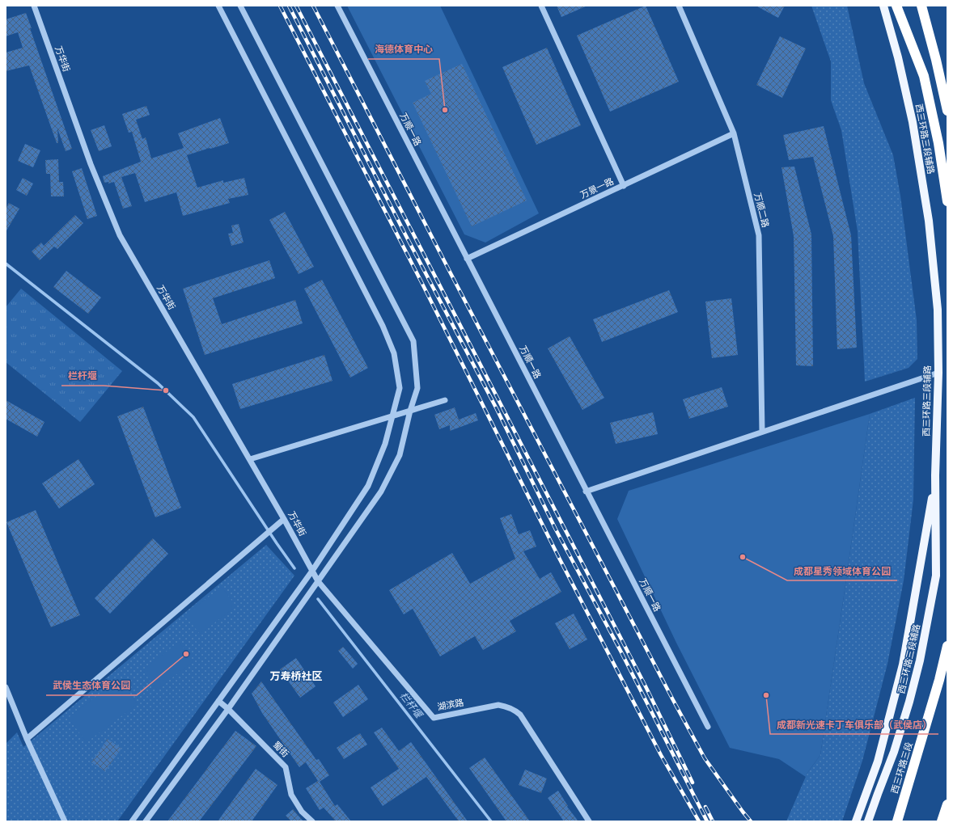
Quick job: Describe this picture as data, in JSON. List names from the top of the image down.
{
  "streets": {
    "highway": ["西三环路三段"],
    "main road": ["西三环路三段辅路"],
    "street": [
      "万华街",
      "万顺一路",
      "万景一路",
      "万顺二路",
      "湖滨路",
      "蜀街"
    ]
  },
  "crossings": [
    ["万华街", "湖滨路"],
    ["万顺一路", "万景一路"],
    ["万景一路", "万顺二路"]
  ],
  "districts": ["万寿桥社区"],
  "water": ["栏杆堰"],
  "places": [
    "海德体育中心",
    "栏杆堰",
    "成都星秀领域体育公园",
    "武侯生态体育公园",
    "成都新光速卡丁车俱乐部（武侯店）"
  ]
}
